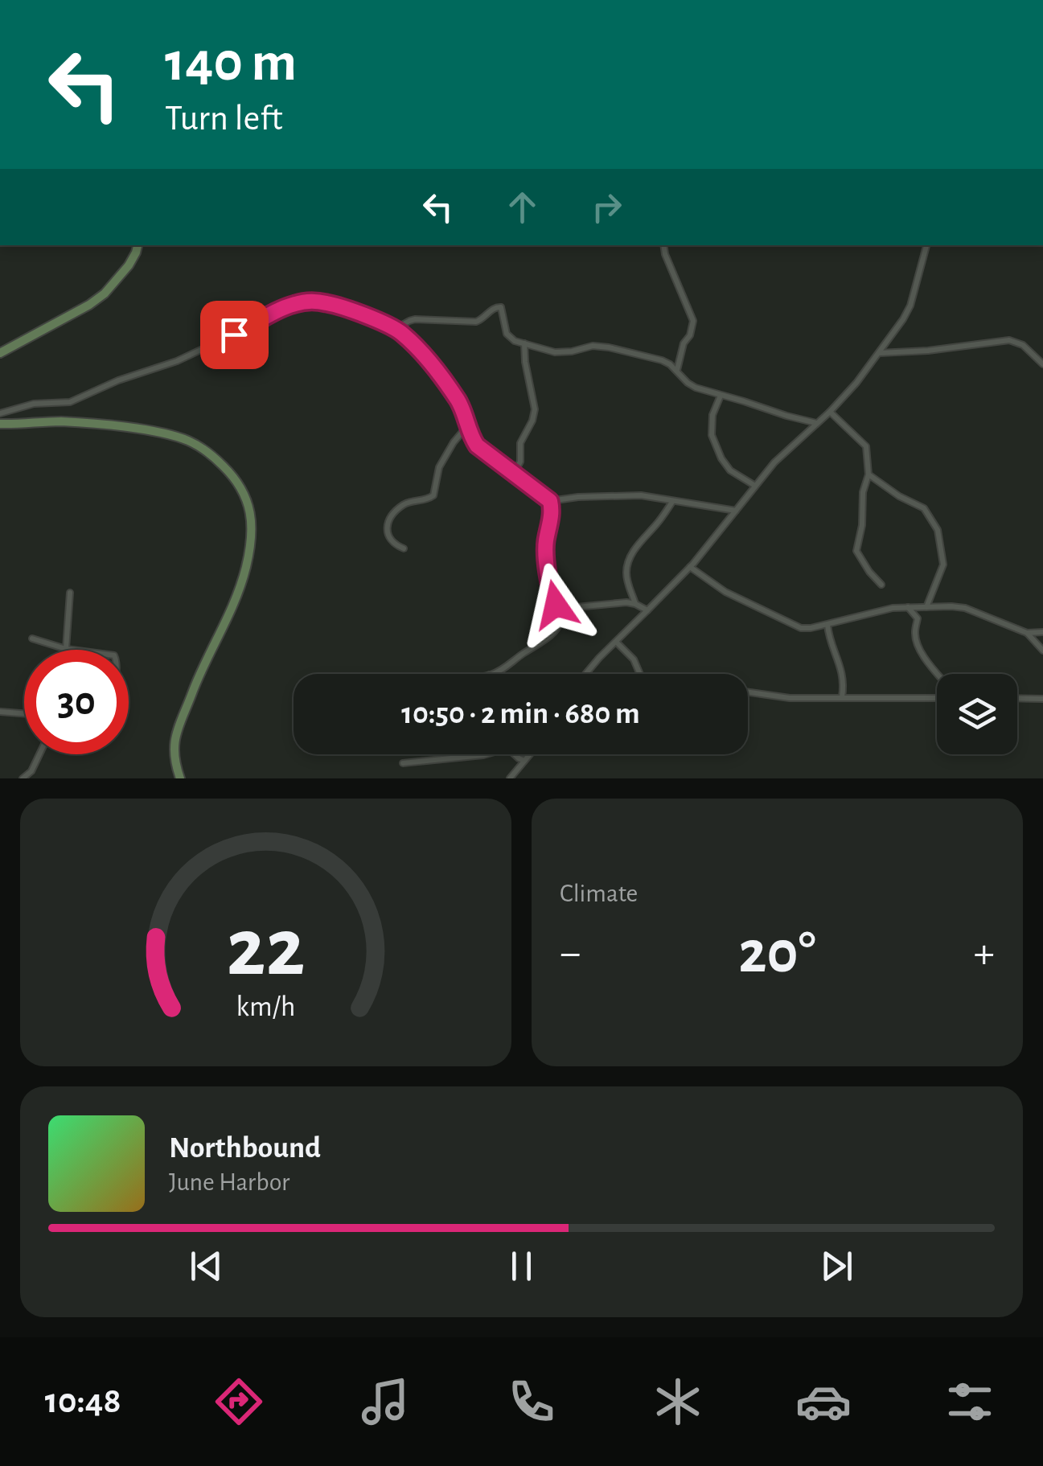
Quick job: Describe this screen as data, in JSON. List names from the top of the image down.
{
  "page": {
    "turn": ["140 m", "Turn left"],
    "limit": "30",
    "trip": "10:50 · 2 min · 680 m",
    "tile": "Climate",
    "heat": ["−", "20°", "+"],
    "song": ["Northbound", "June Harbor"],
    "tabs": "10:48",
    "gauge": ["22", "km/h"]
  }
}
